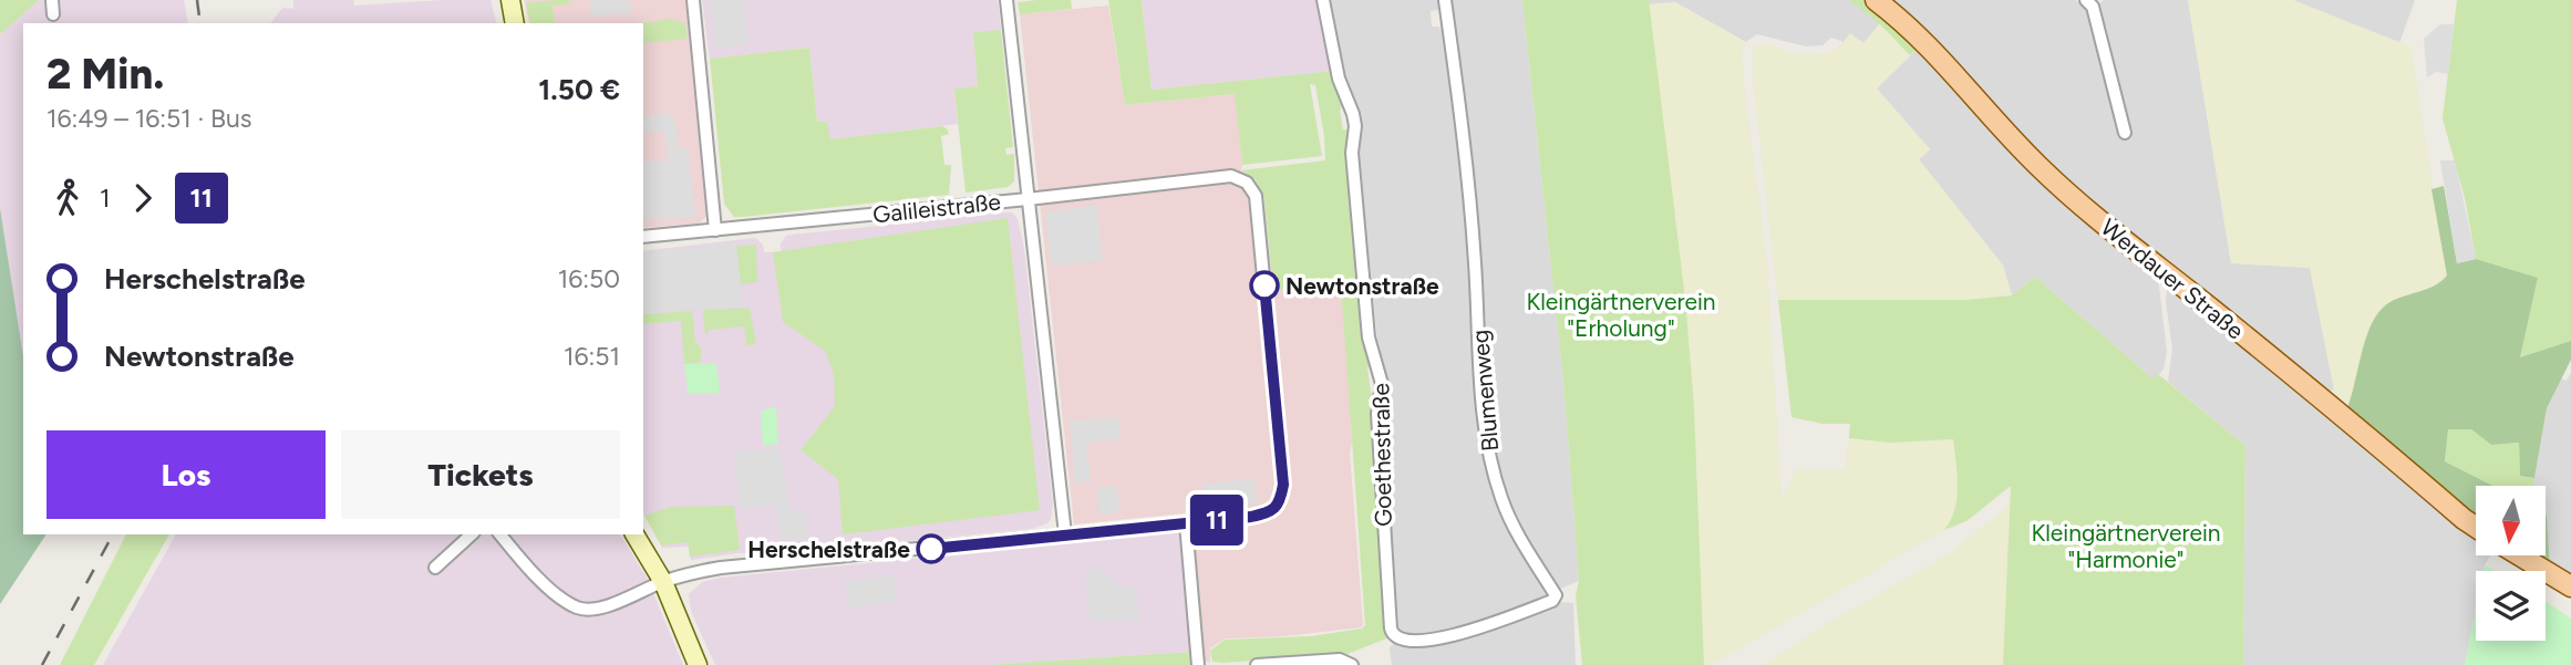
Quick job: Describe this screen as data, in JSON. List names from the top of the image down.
{
  "streets": {
    "main road": ["Werdauer Straße"],
    "street": ["Galileistraße", "Blumenweg", "Goethestraße"]
  },
  "crossings": [
    ["Blumenweg", "Goethestraße"]
  ],
  "parks": ["Kleingärtnerverein \"Erholung\"", "Kleingärtnerverein \"Harmonie\""],
  "places": ["Newtonstraße", "Herschelstraße"],
  "lines": ["bus line 11"],
  "north": "bottom",
  "page": {
    "on_map": "11",
    "heading": ["2 Min.", "16:49 – 16:51 · Bus", "1.50 €"],
    "legs": ["1", "11"],
    "list": [
      {
        "name": "Herschelstraße",
        "value": "16:50"
      },
      {
        "name": "Newtonstraße",
        "value": "16:51"
      }
    ],
    "buttons": ["Los", "Tickets"]
  }
}
